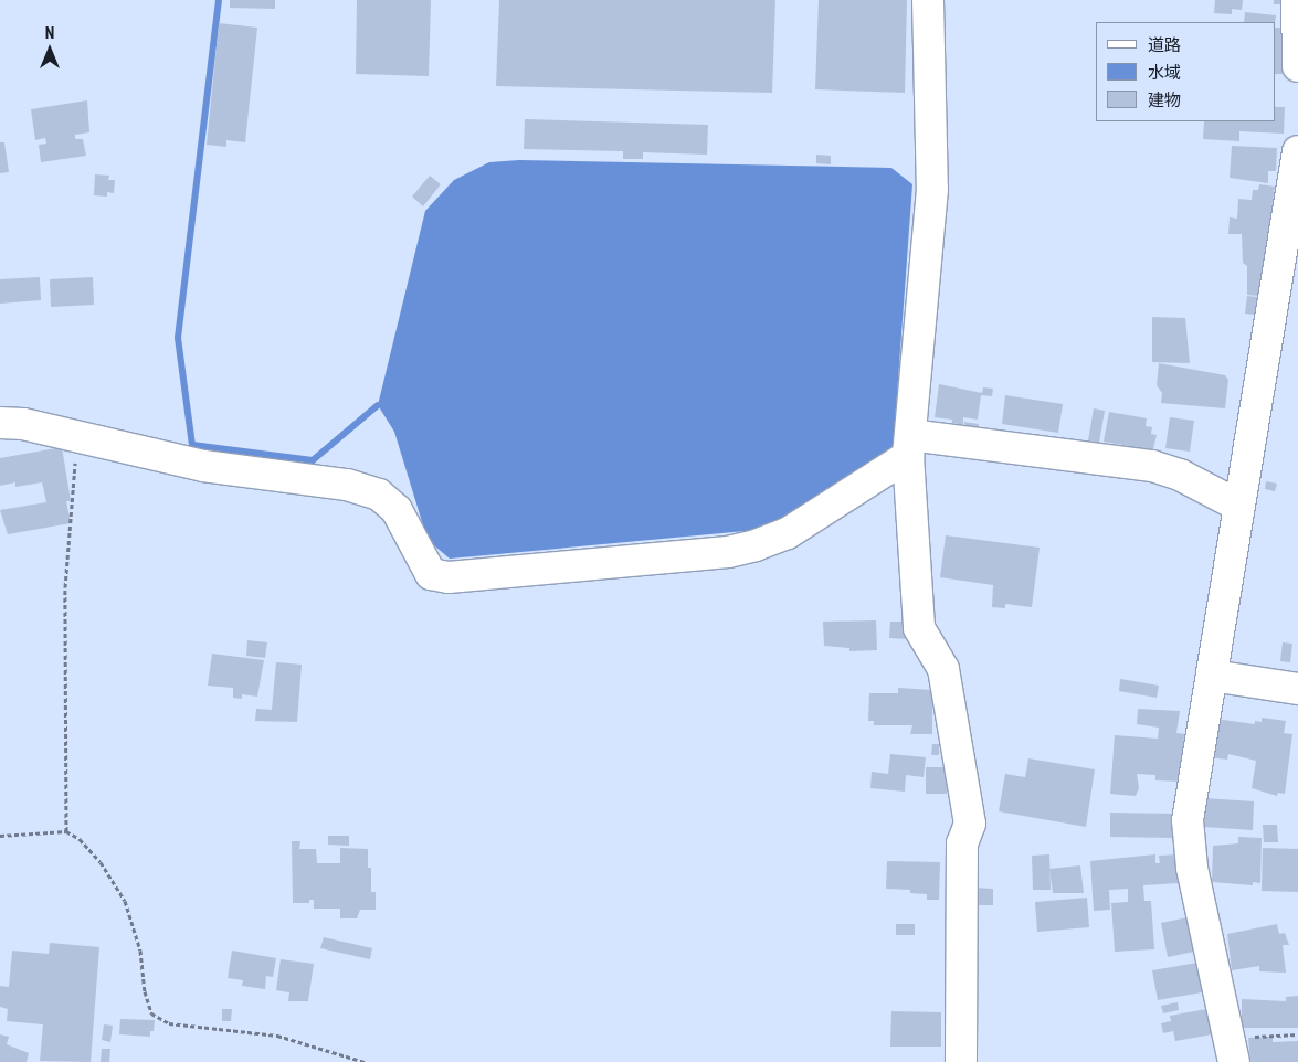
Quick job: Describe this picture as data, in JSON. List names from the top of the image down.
{
  "legend": ["道路", "水域", "建物"],
  "north": "top"
}
